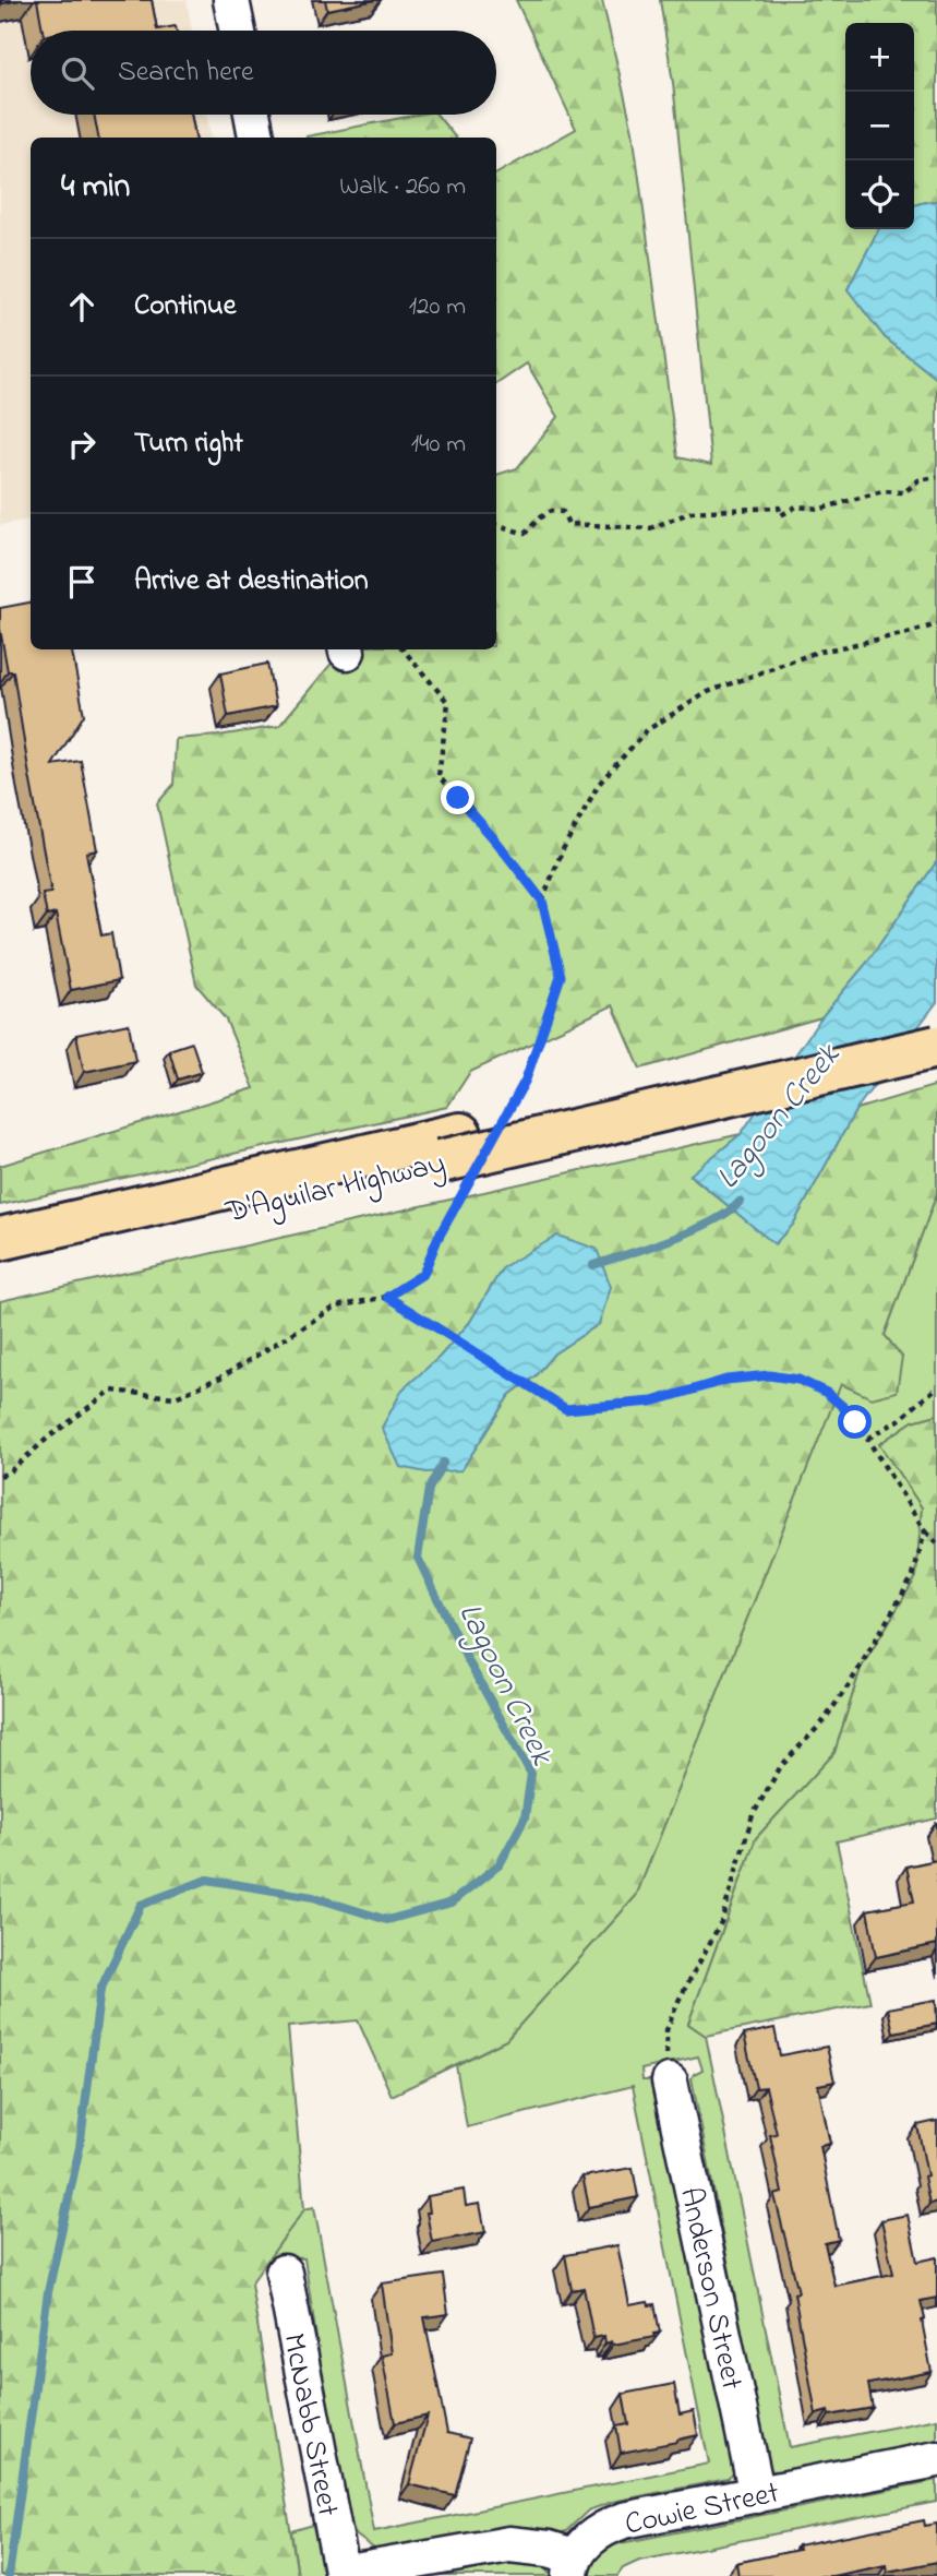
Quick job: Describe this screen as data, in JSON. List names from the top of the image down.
{
  "streets": {
    "highway": ["D'Aguilar Highway"],
    "street": ["Anderson Street", "McNabb Street", "Cowie Street"]
  },
  "crossings": [
    ["Anderson Street", "Cowie Street"],
    ["McNabb Street", "Cowie Street"]
  ],
  "water": ["Lagoon Creek"],
  "page": {
    "map_buttons": ["+", "−"],
    "search": "Search here",
    "heading": ["4 min", "Walk · 260 m"],
    "list": [
      ["Continue", "120 m"],
      ["Turn right", "140 m"],
      "Arrive at destination"
    ]
  }
}
